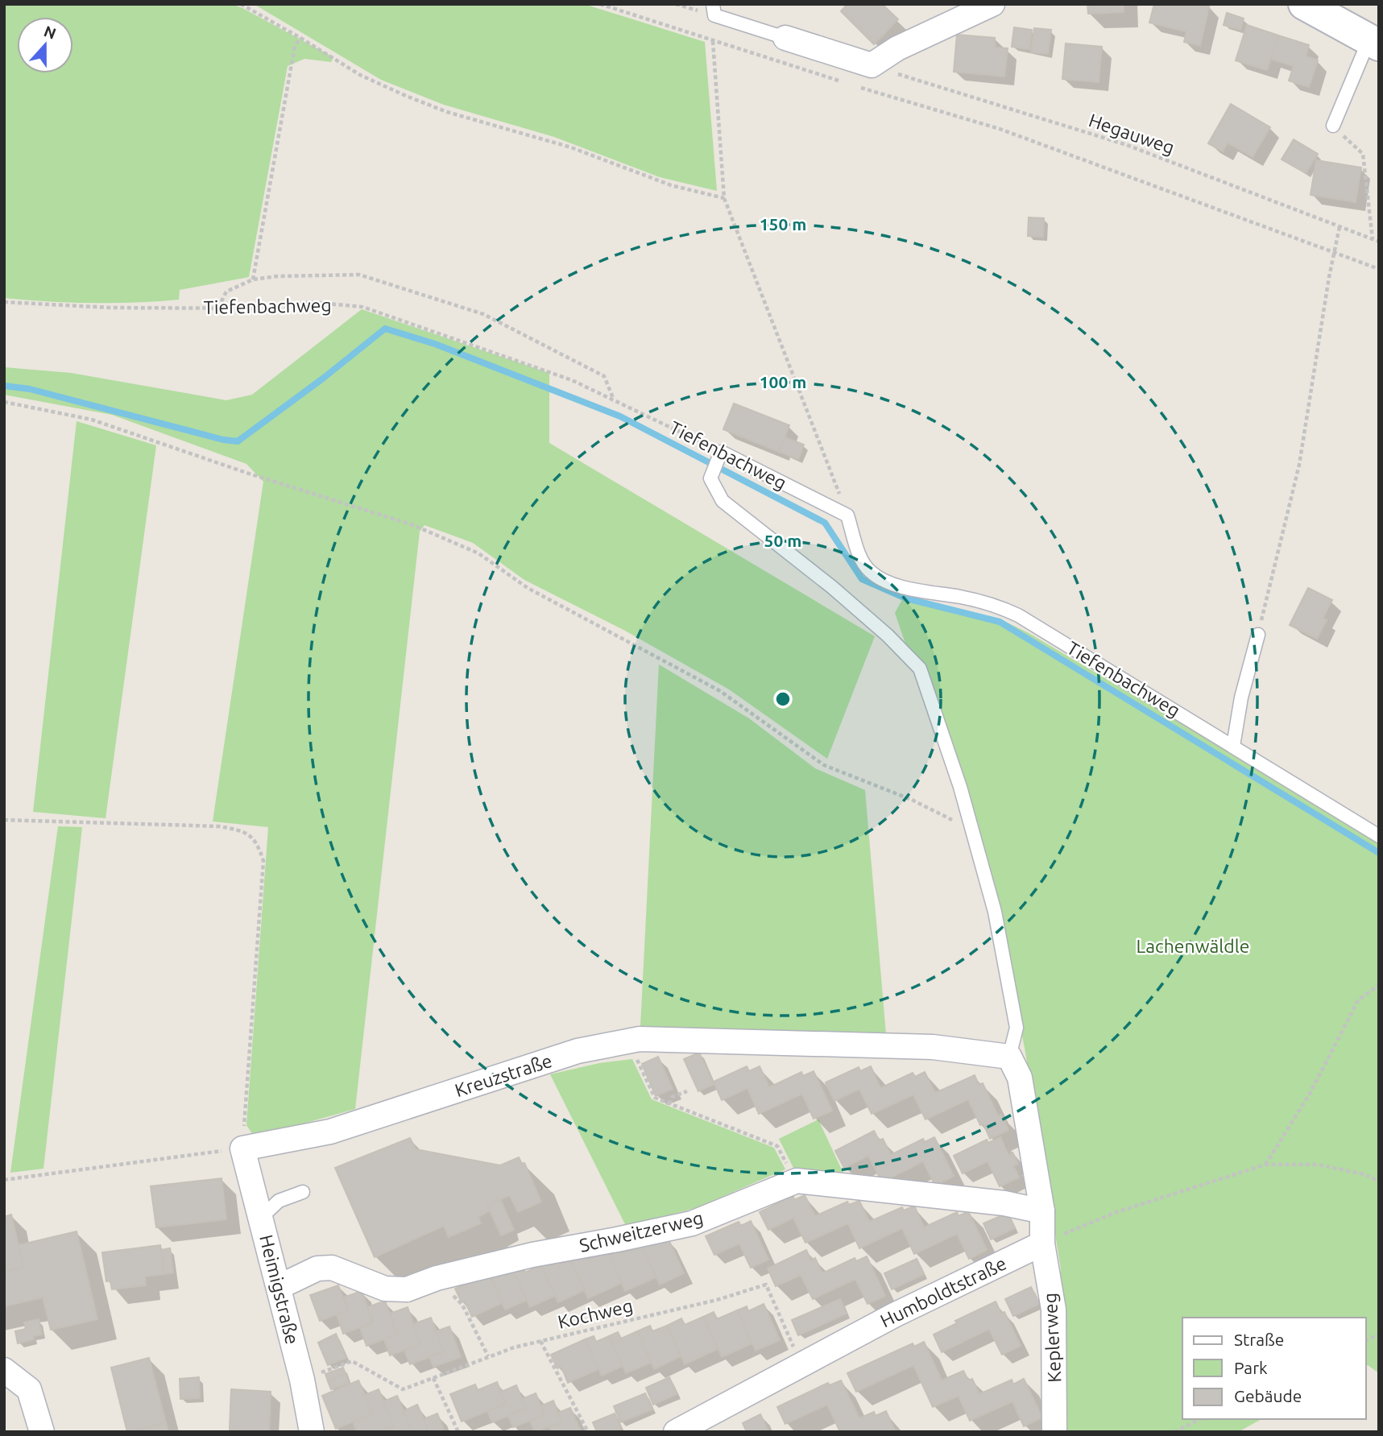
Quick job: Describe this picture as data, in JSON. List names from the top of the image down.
{
  "streets": {
    "street": [
      "Kreuzstraße",
      "Schweitzerweg",
      "Heimigstraße",
      "Humboldtstraße",
      "Keplerweg"
    ],
    "lane": ["Tiefenbachweg"],
    "path": ["Hegauweg", "Kochweg"]
  },
  "crossings": [
    ["Kreuzstraße", "Heimigstraße"],
    ["Schweitzerweg", "Heimigstraße"],
    ["Heimigstraße", "Kochweg"],
    ["Humboldtstraße", "Kochweg"],
    ["Humboldtstraße", "Keplerweg"]
  ],
  "parks": ["Lachenwäldle"],
  "legend": ["Straße", "Park", "Gebäude"],
  "north": "top",
  "rings": ["150 m", "100 m", "50 m"]
}
